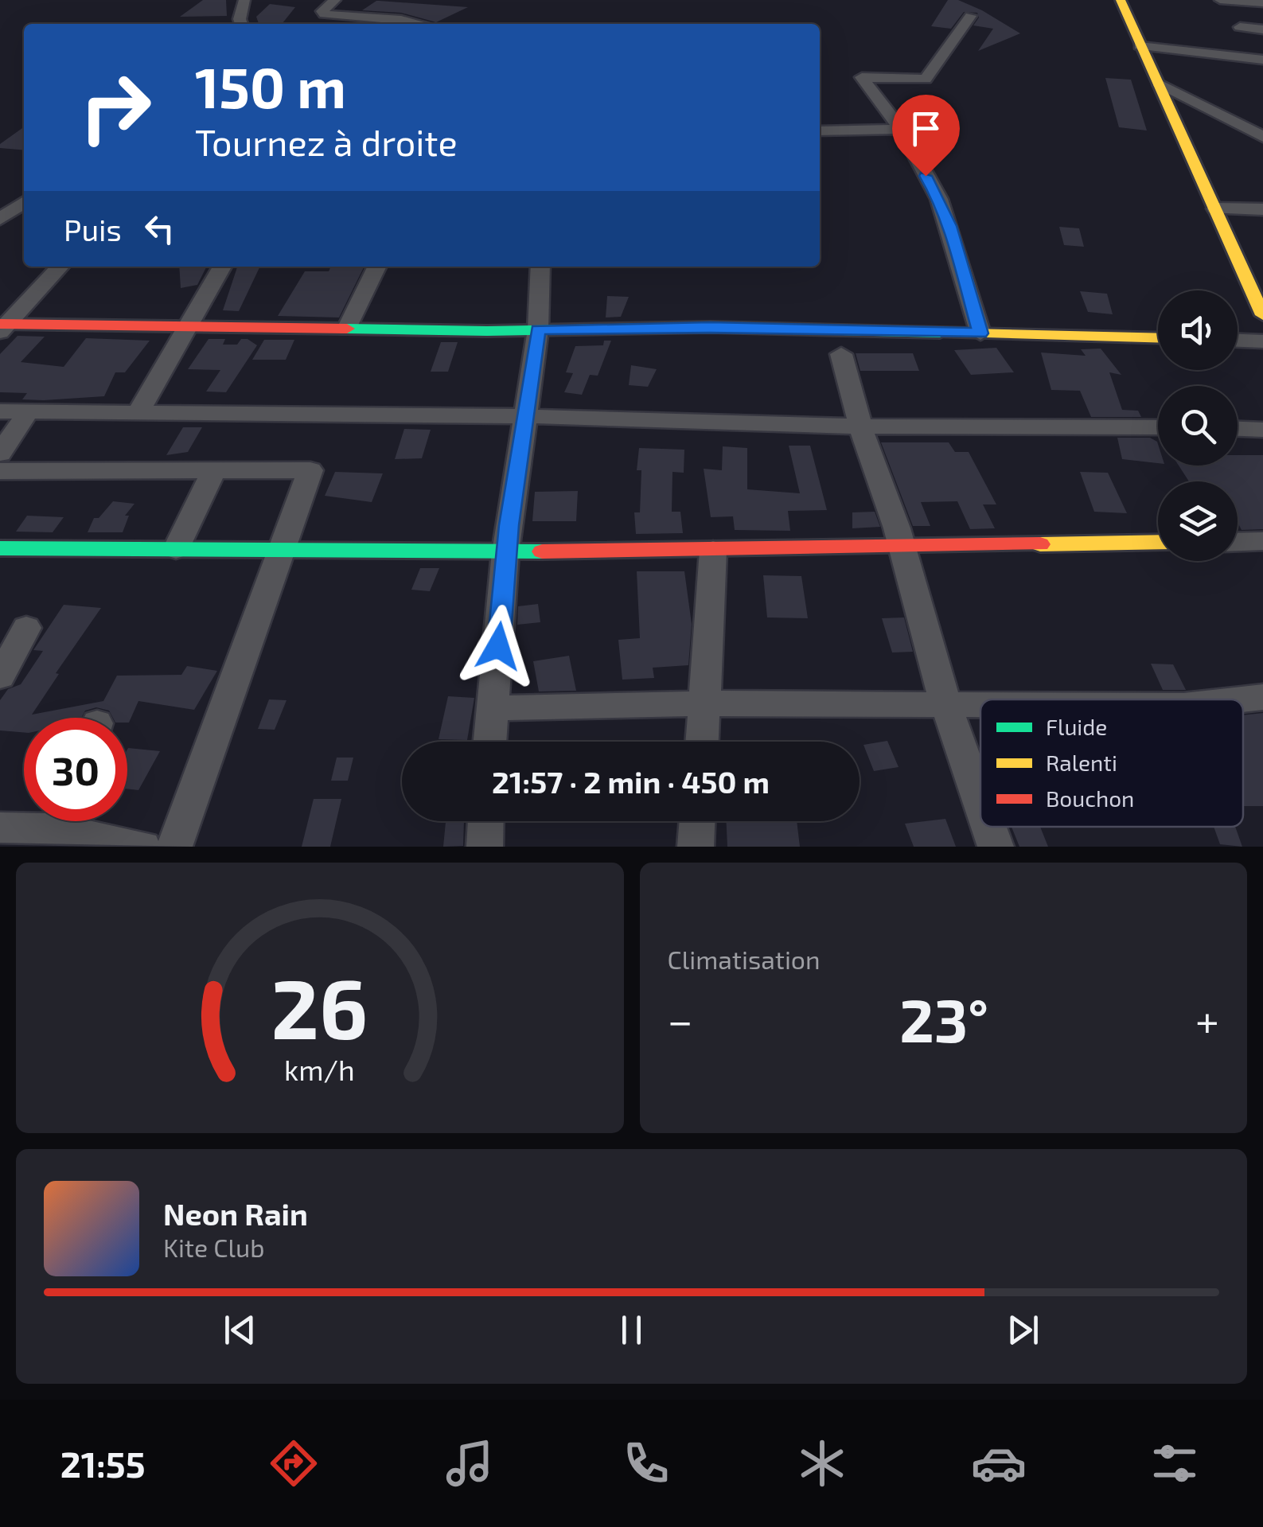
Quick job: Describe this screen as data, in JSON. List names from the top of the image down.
{
  "legend": ["Fluide", "Ralenti", "Bouchon"],
  "page": {
    "turn": ["150 m", "Tournez à droite"],
    "then": "Puis",
    "limit": "30",
    "trip": "21:57 · 2 min · 450 m",
    "tile": "Climatisation",
    "heat": ["−", "23°", "+"],
    "song": ["Neon Rain", "Kite Club"],
    "tabs": "21:55",
    "gauge": ["26", "km/h"]
  }
}
